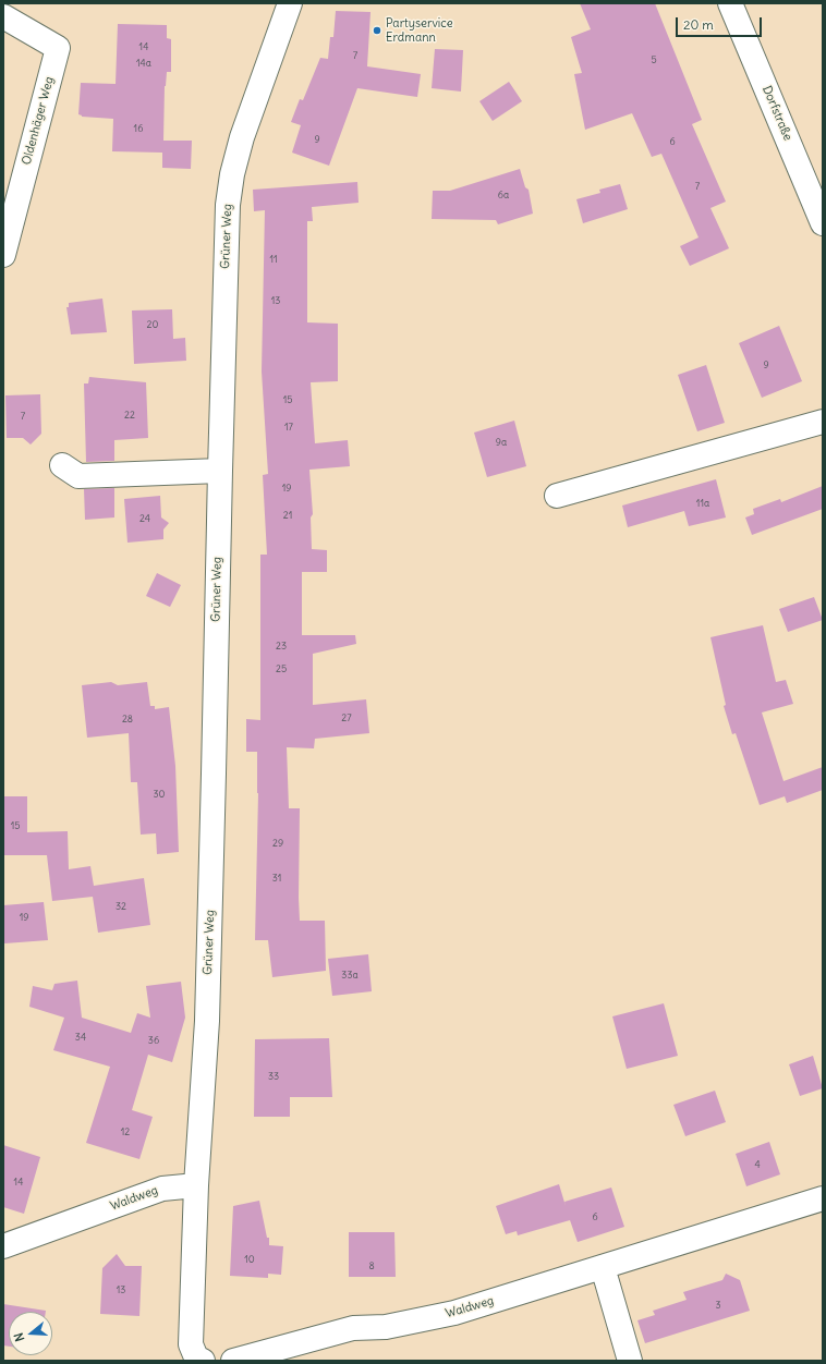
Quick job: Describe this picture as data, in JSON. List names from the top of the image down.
{
  "streets": {
    "street": [
      "Dorfstraße",
      "Oldenhäger Weg",
      "Grüner Weg",
      "Waldweg"
    ]
  },
  "crossings": [
    ["Grüner Weg", "Waldweg"]
  ],
  "places": ["Partyservice Erdmann"],
  "house_numbers": [
    "14",
    "7",
    "5",
    "14a",
    "16",
    "9",
    "6",
    "7",
    "6a",
    "11",
    "13",
    "20",
    "9",
    "15",
    "22",
    "7",
    "17",
    "9a",
    "19",
    "11a",
    "21",
    "24",
    "23",
    "25",
    "27",
    "28",
    "30",
    "15",
    "29",
    "31",
    "32",
    "19",
    "33a",
    "34",
    "36",
    "33",
    "12",
    "4",
    "14",
    "6",
    "10",
    "8",
    "13",
    "3"
  ],
  "scale_bar": "20 m",
  "north": "left"
}
